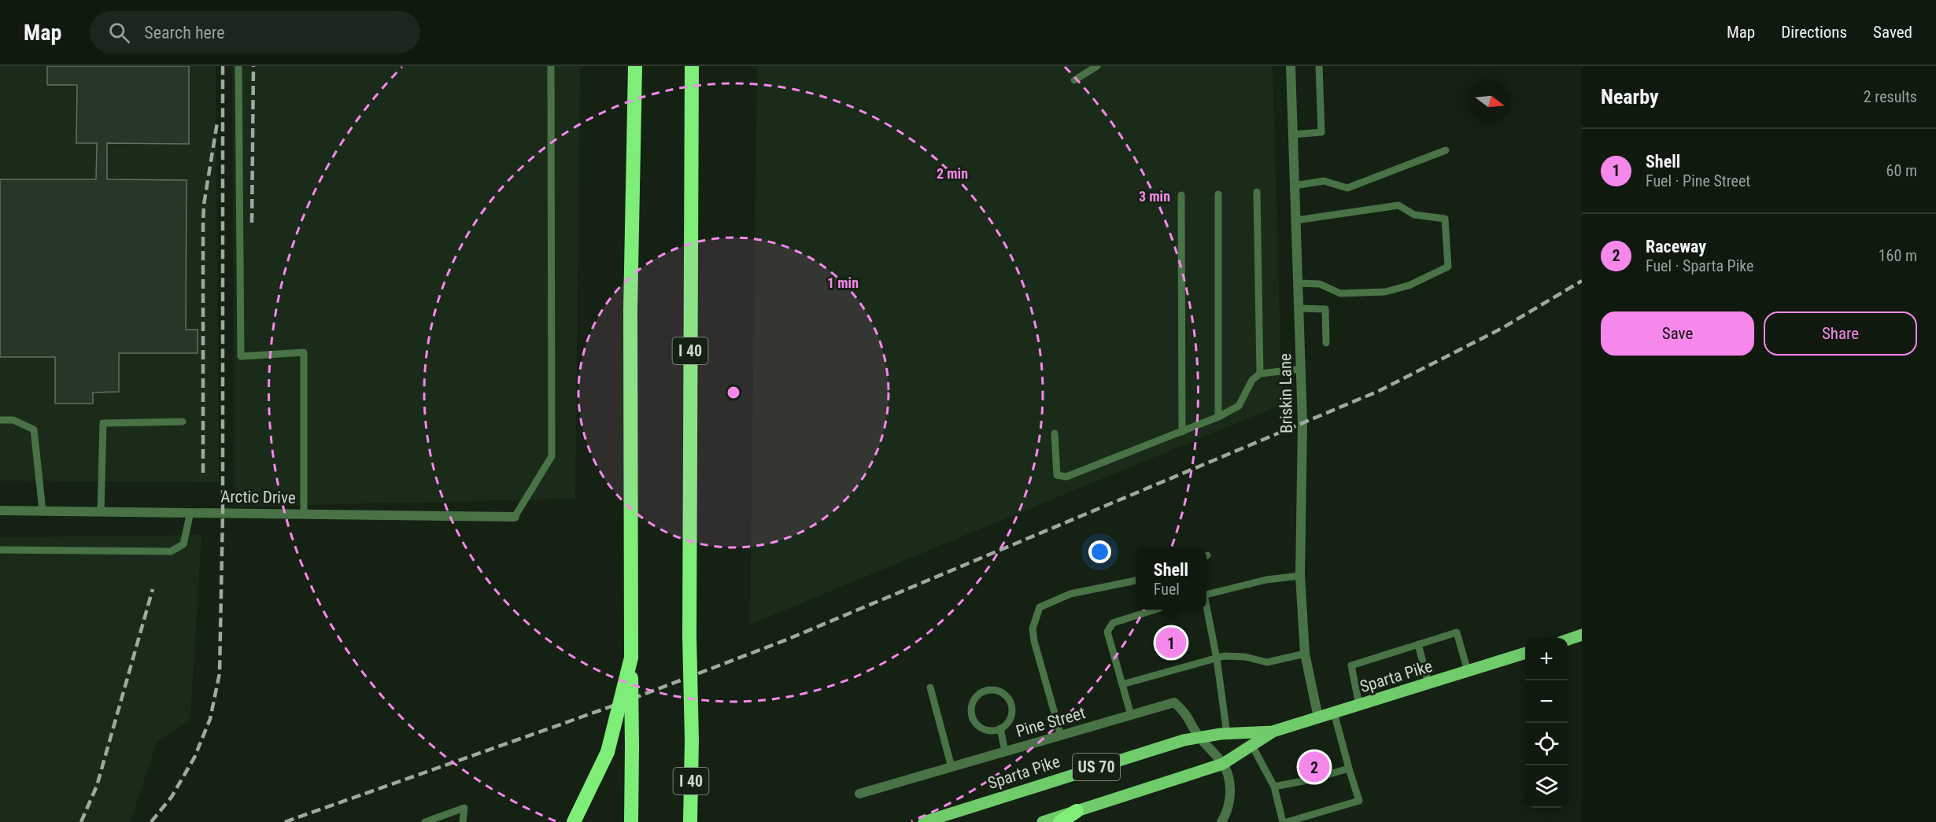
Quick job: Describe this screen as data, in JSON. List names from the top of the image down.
{
  "streets": {
    "highway": ["I 40"],
    "main road": ["Sparta Pike", "US 70"],
    "street": ["Briskin Lane", "Arctic Drive", "Pine Street"]
  },
  "crossings": [
    ["Briskin Lane", "Sparta Pike"],
    ["Sparta Pike", "Pine Street"]
  ],
  "north": "right",
  "page": {
    "header": "Map",
    "search": "Search here",
    "nav": ["Map", "Directions", "Saved"],
    "heading": ["Nearby", "2 results"],
    "list": [
      {
        "mark": "1",
        "name": "Shell",
        "note": "Fuel · Pine Street",
        "value": "60 m"
      },
      {
        "mark": "2",
        "name": "Raceway",
        "note": "Fuel · Sparta Pike",
        "value": "160 m"
      }
    ],
    "buttons": ["Save", "Share"],
    "popup": ["Shell", "Fuel"],
    "pins": ["1", "2"],
    "map_buttons": ["+", "−"]
  },
  "rings": ["2 min", "3 min", "1 min"]
}
